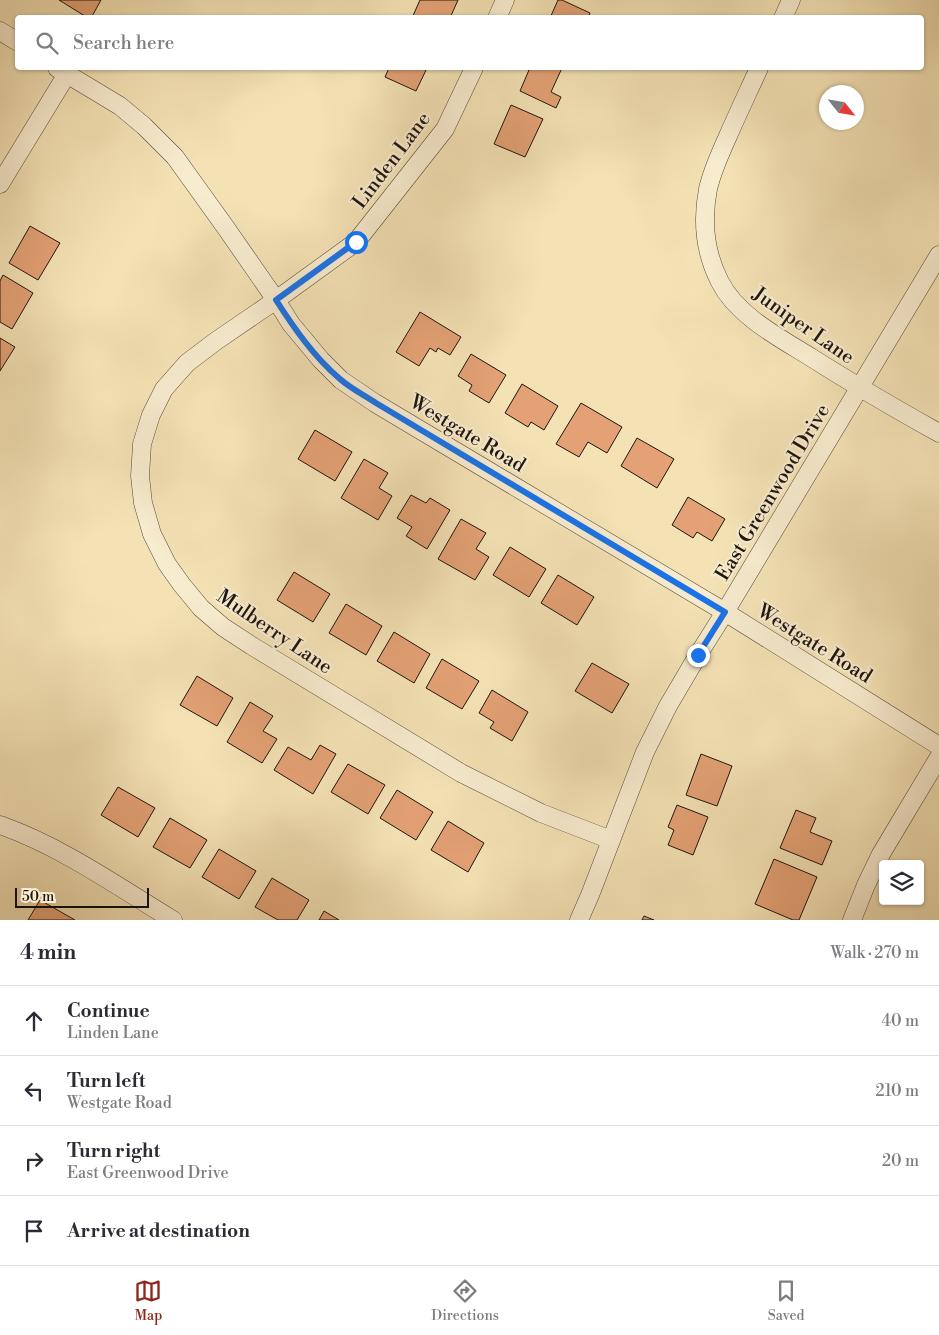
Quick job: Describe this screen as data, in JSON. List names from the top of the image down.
{
  "streets": {
    "street": [
      "Linden Lane",
      "Juniper Lane",
      "Westgate Road",
      "East Greenwood Drive",
      "Mulberry Lane"
    ]
  },
  "crossings": [
    ["Linden Lane", "Westgate Road"],
    ["Linden Lane", "Mulberry Lane"],
    ["Juniper Lane", "East Greenwood Drive"],
    ["Westgate Road", "East Greenwood Drive"],
    ["Westgate Road", "Mulberry Lane"],
    ["East Greenwood Drive", "Mulberry Lane"]
  ],
  "scale_bar": "50 m",
  "north": "bottom right",
  "page": {
    "search": "Search here",
    "scale": "50 m",
    "heading": ["4 min", "Walk · 270 m"],
    "list": [
      ["Continue", "Linden Lane", "40 m"],
      ["Turn left", "Westgate Road", "210 m"],
      ["Turn right", "East Greenwood Drive", "20 m"],
      "Arrive at destination"
    ],
    "nav": ["Map", "Directions", "Saved"]
  }
}
